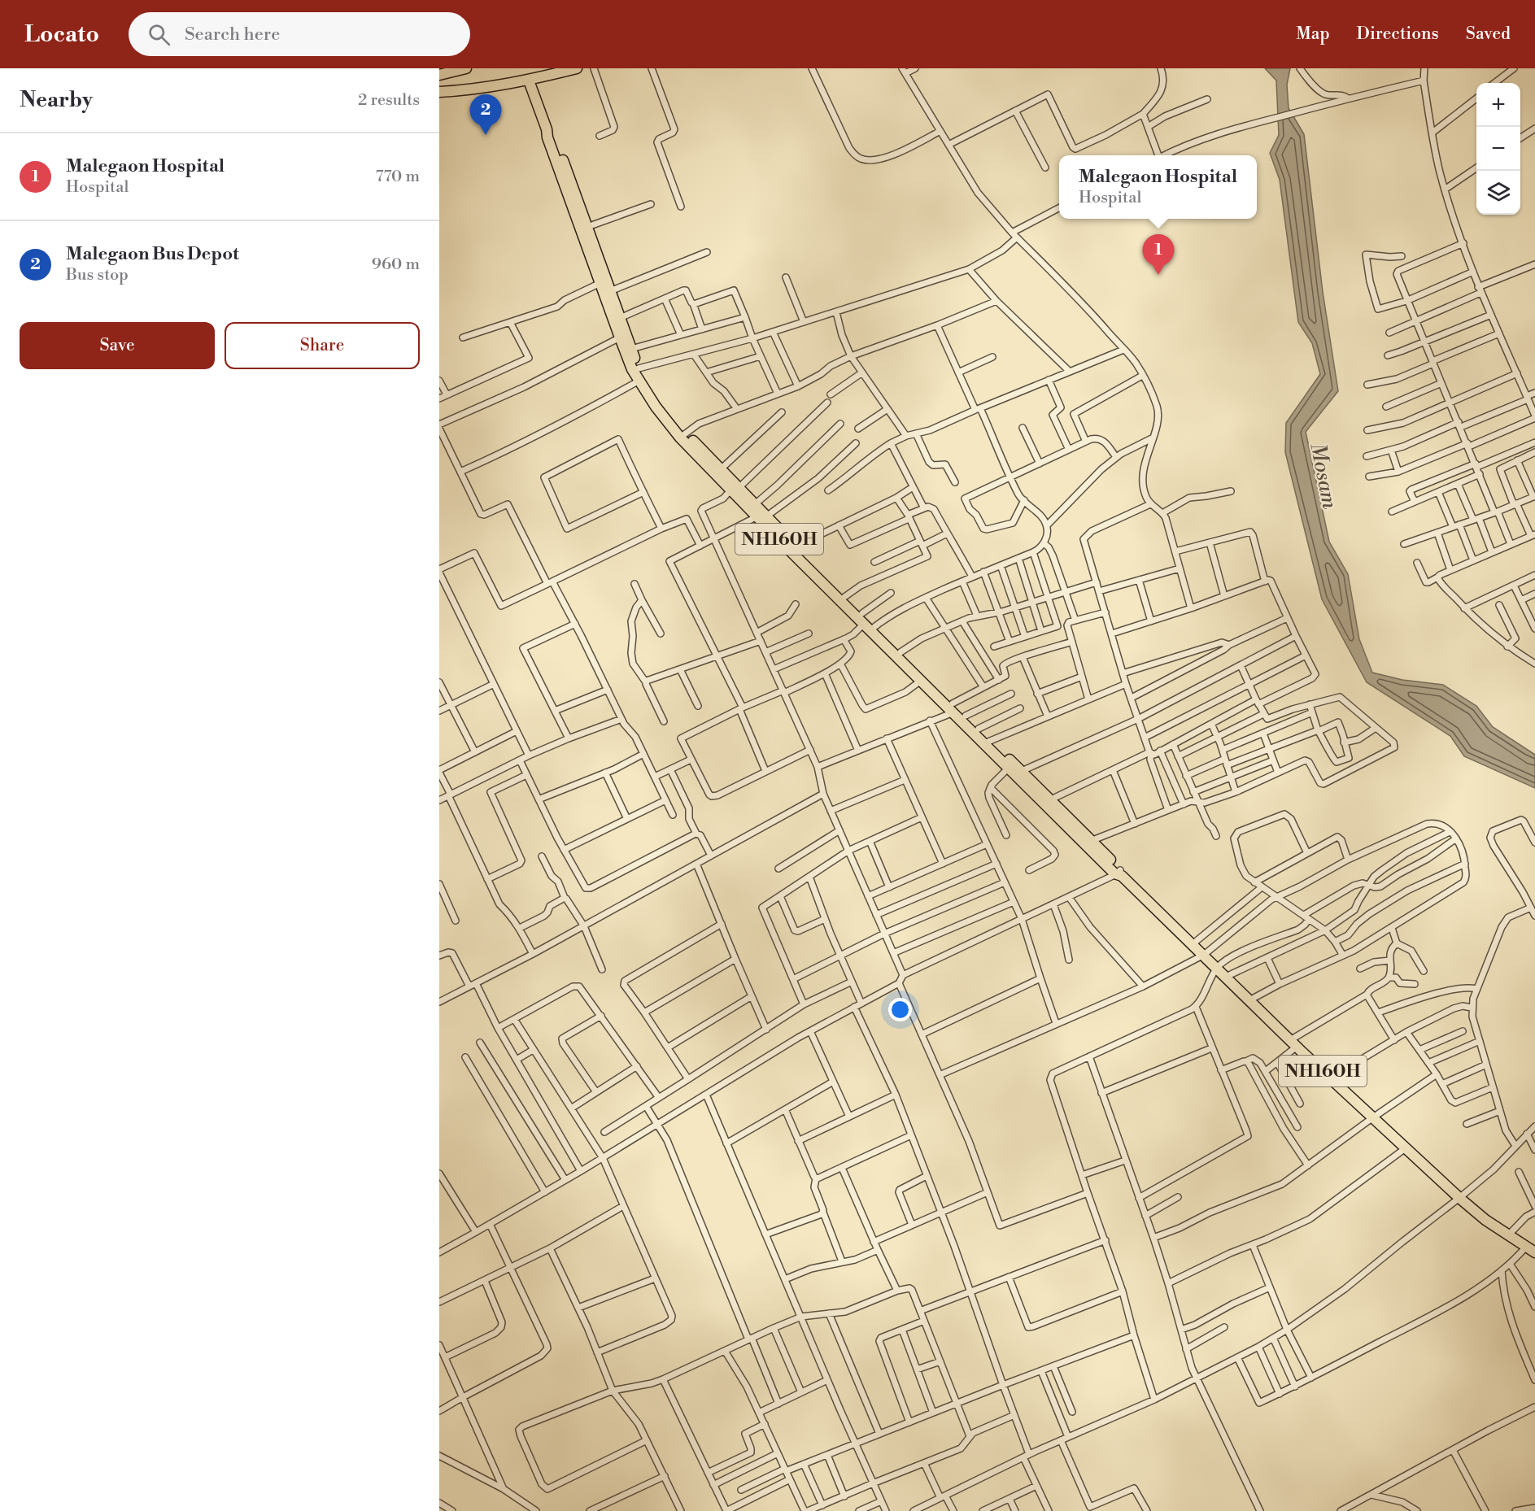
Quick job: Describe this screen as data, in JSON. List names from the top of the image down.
{
  "streets": {
    "highway": ["NH160H"]
  },
  "water": ["Mosam"],
  "page": {
    "header": "Locato",
    "search": "Search here",
    "nav": ["Map", "Directions", "Saved"],
    "heading": ["Nearby", "2 results"],
    "map_buttons": ["+", "−"],
    "pins": ["2", "1"],
    "list": [
      {
        "mark": "1",
        "name": "Malegaon Hospital",
        "note": "Hospital",
        "value": "770 m"
      },
      {
        "mark": "2",
        "name": "Malegaon Bus Depot",
        "note": "Bus stop",
        "value": "960 m"
      }
    ],
    "popup": ["Malegaon Hospital", "Hospital"],
    "buttons": ["Save", "Share"]
  }
}
